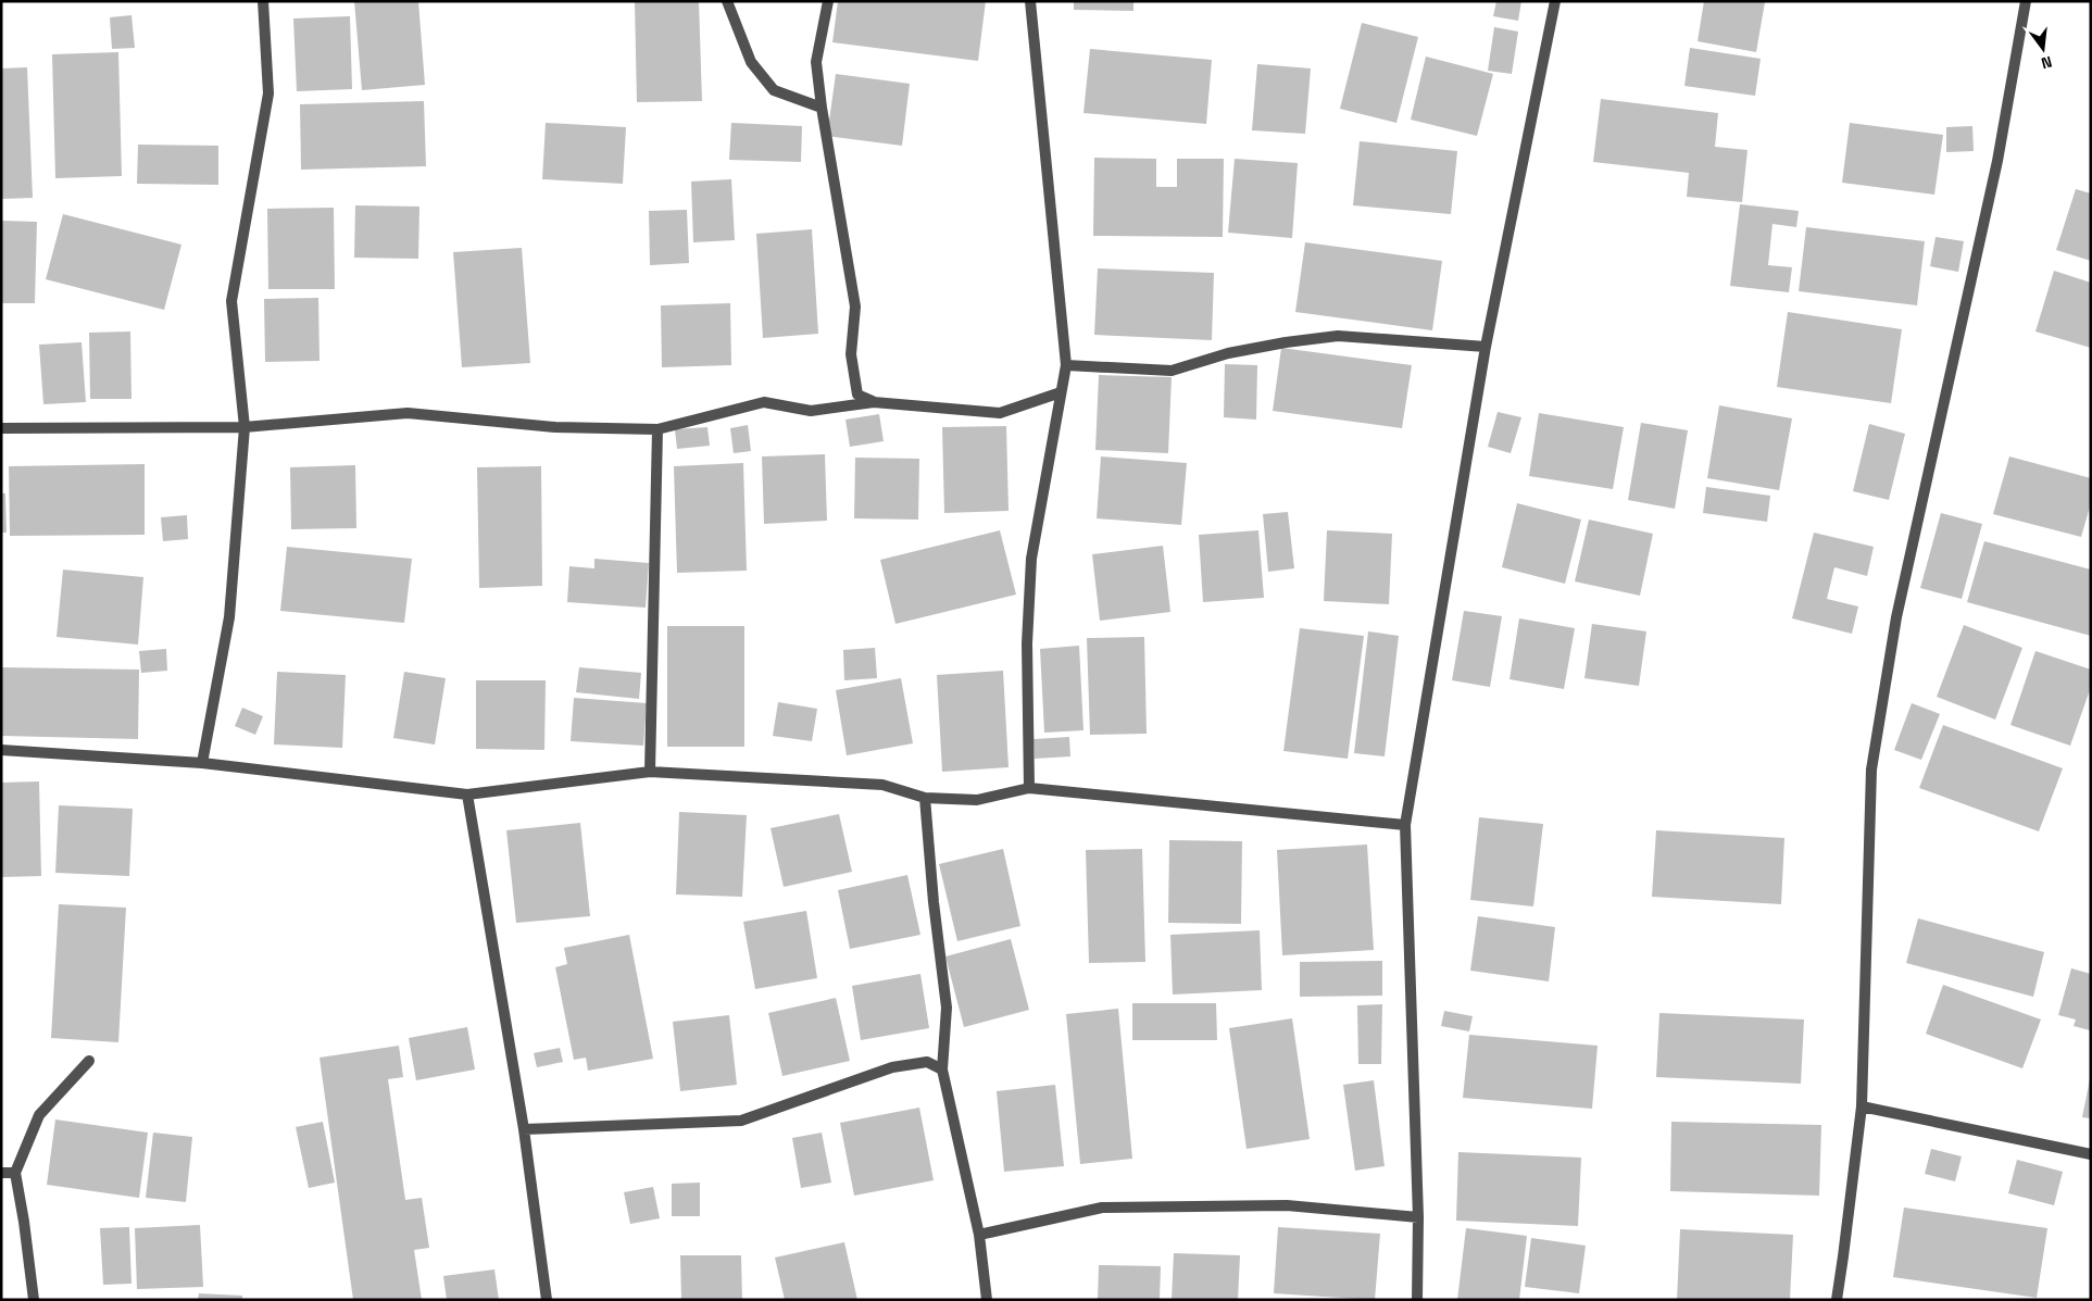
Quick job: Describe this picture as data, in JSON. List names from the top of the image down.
{
  "north": "bottom"
}
